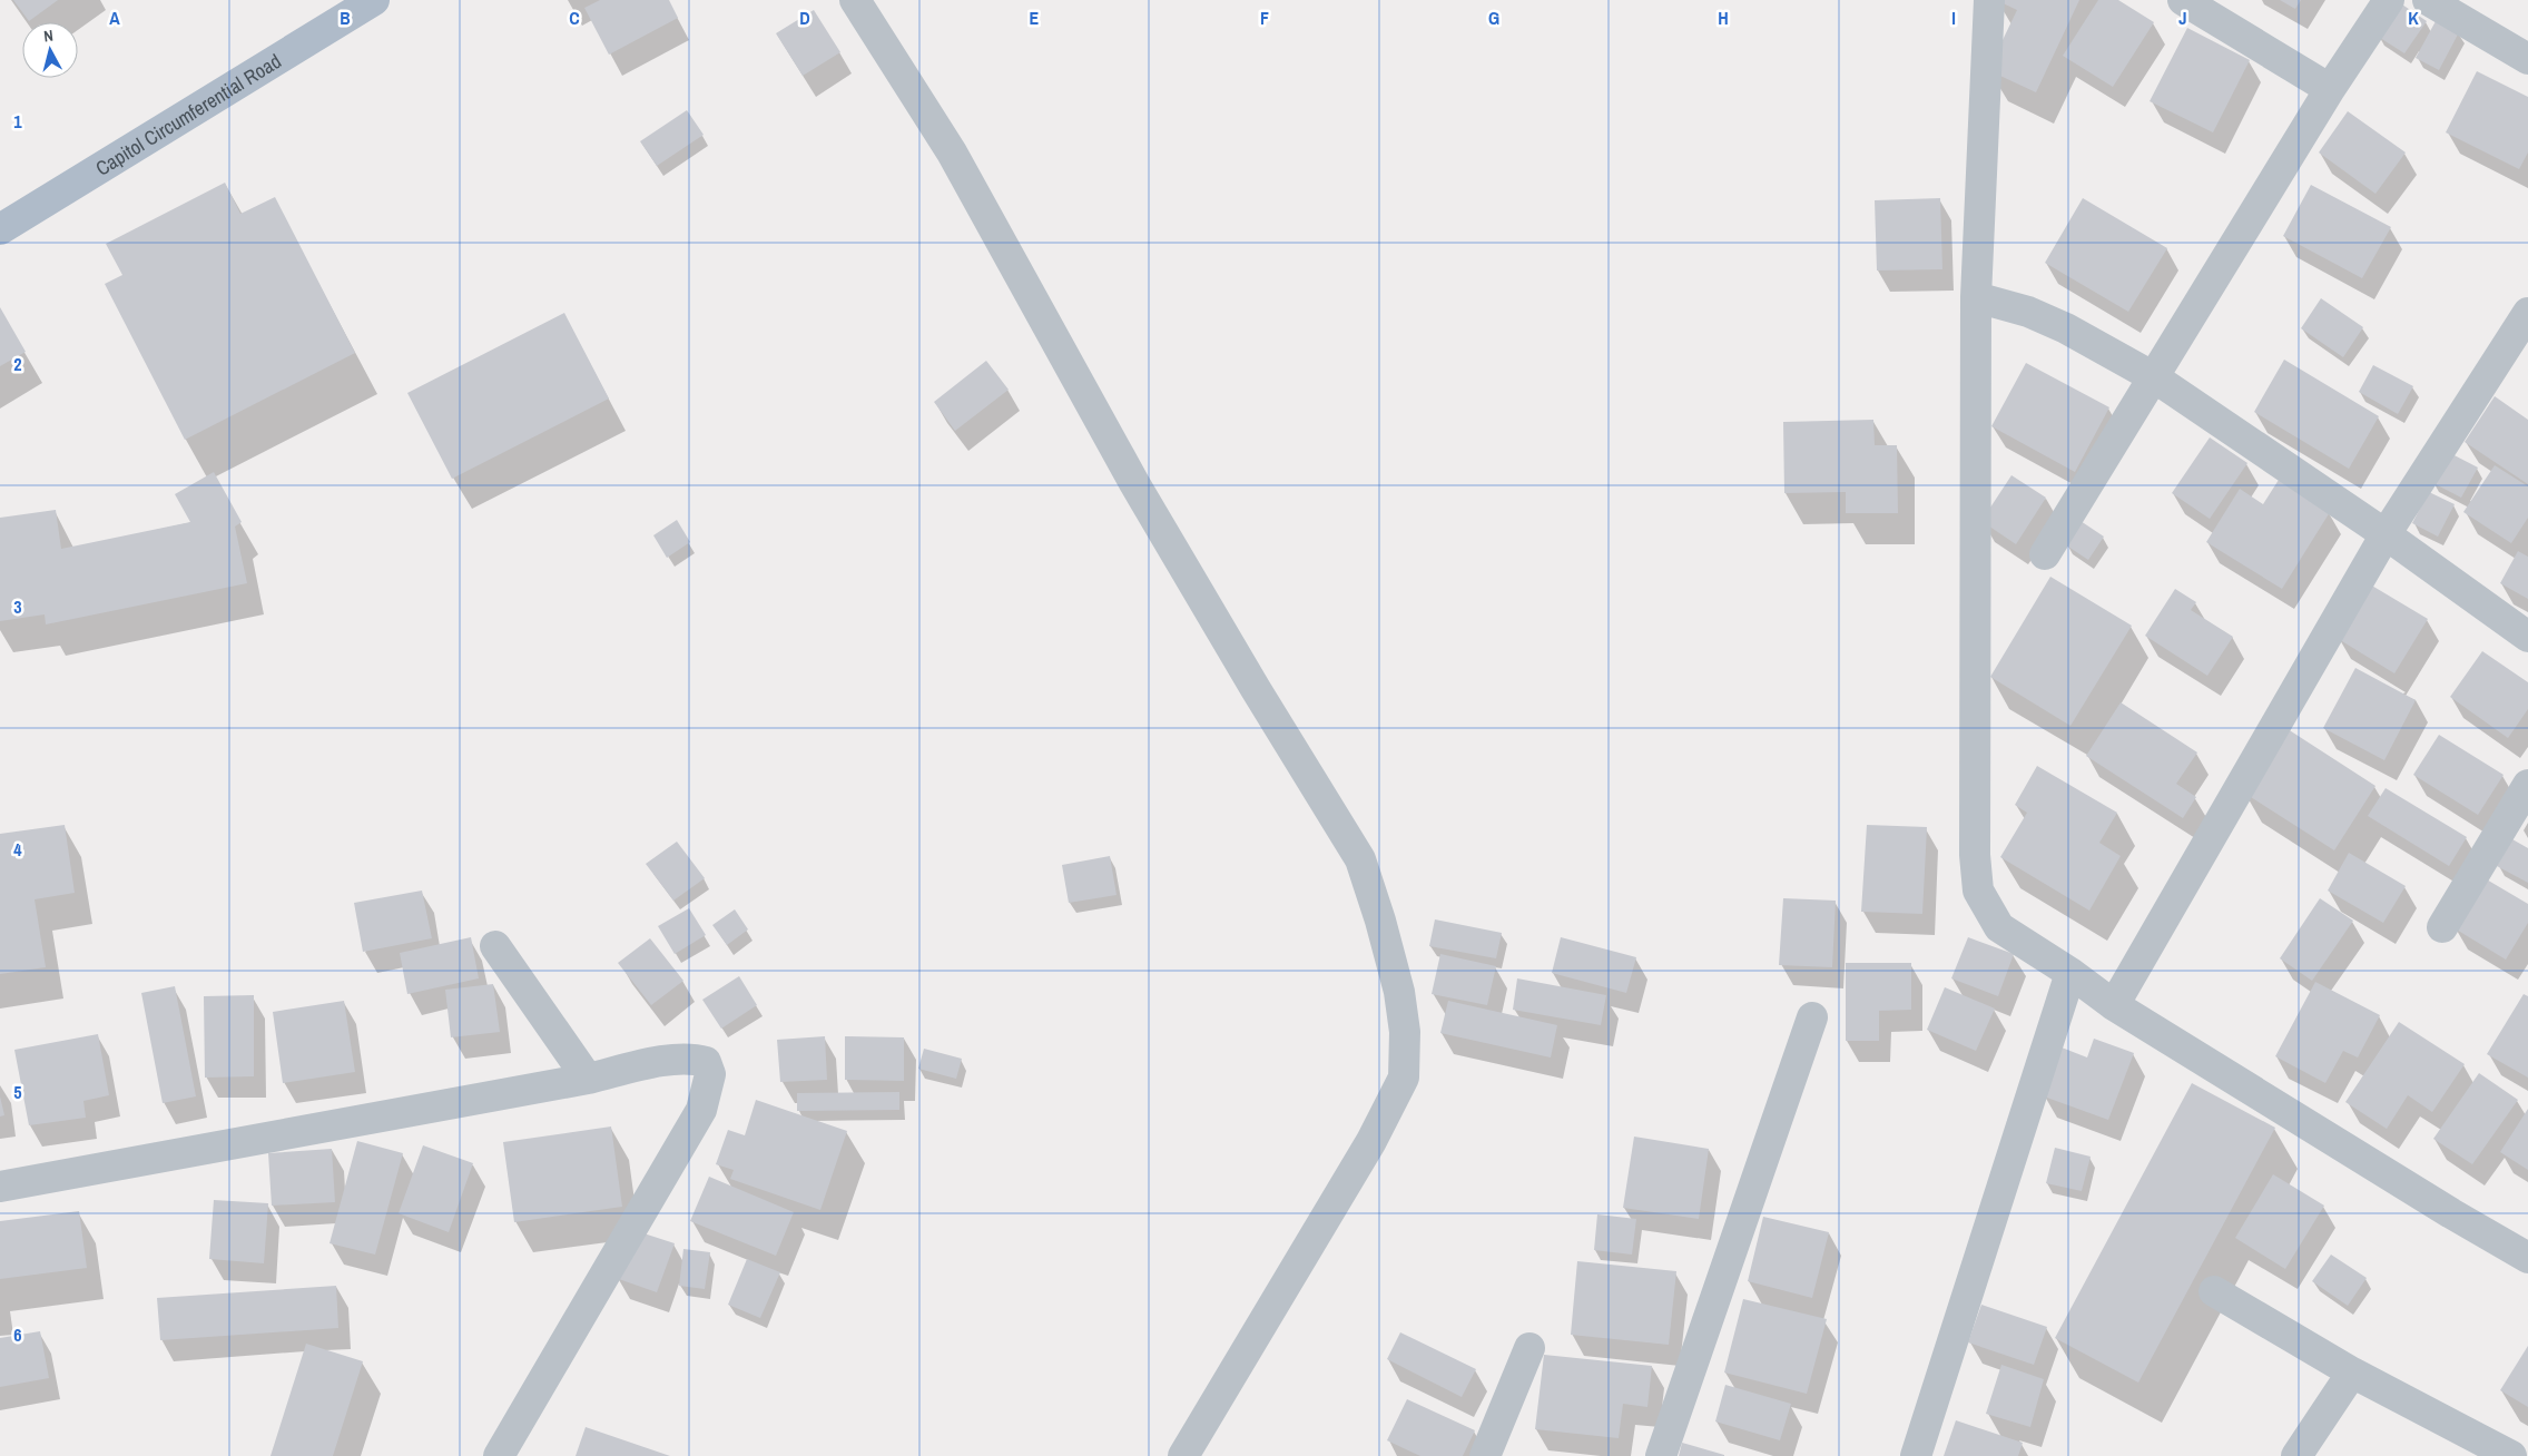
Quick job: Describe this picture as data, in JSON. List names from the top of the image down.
{
  "streets": {
    "main road": ["Capitol Circumferential Road"]
  },
  "north": "top",
  "grid": {
    "columns": [
      "A",
      "B",
      "C",
      "D",
      "E",
      "F",
      "G",
      "H",
      "I",
      "J",
      "K"
    ],
    "rows": [
      "1",
      "2",
      "3",
      "4",
      "5",
      "6"
    ]
  }
}
